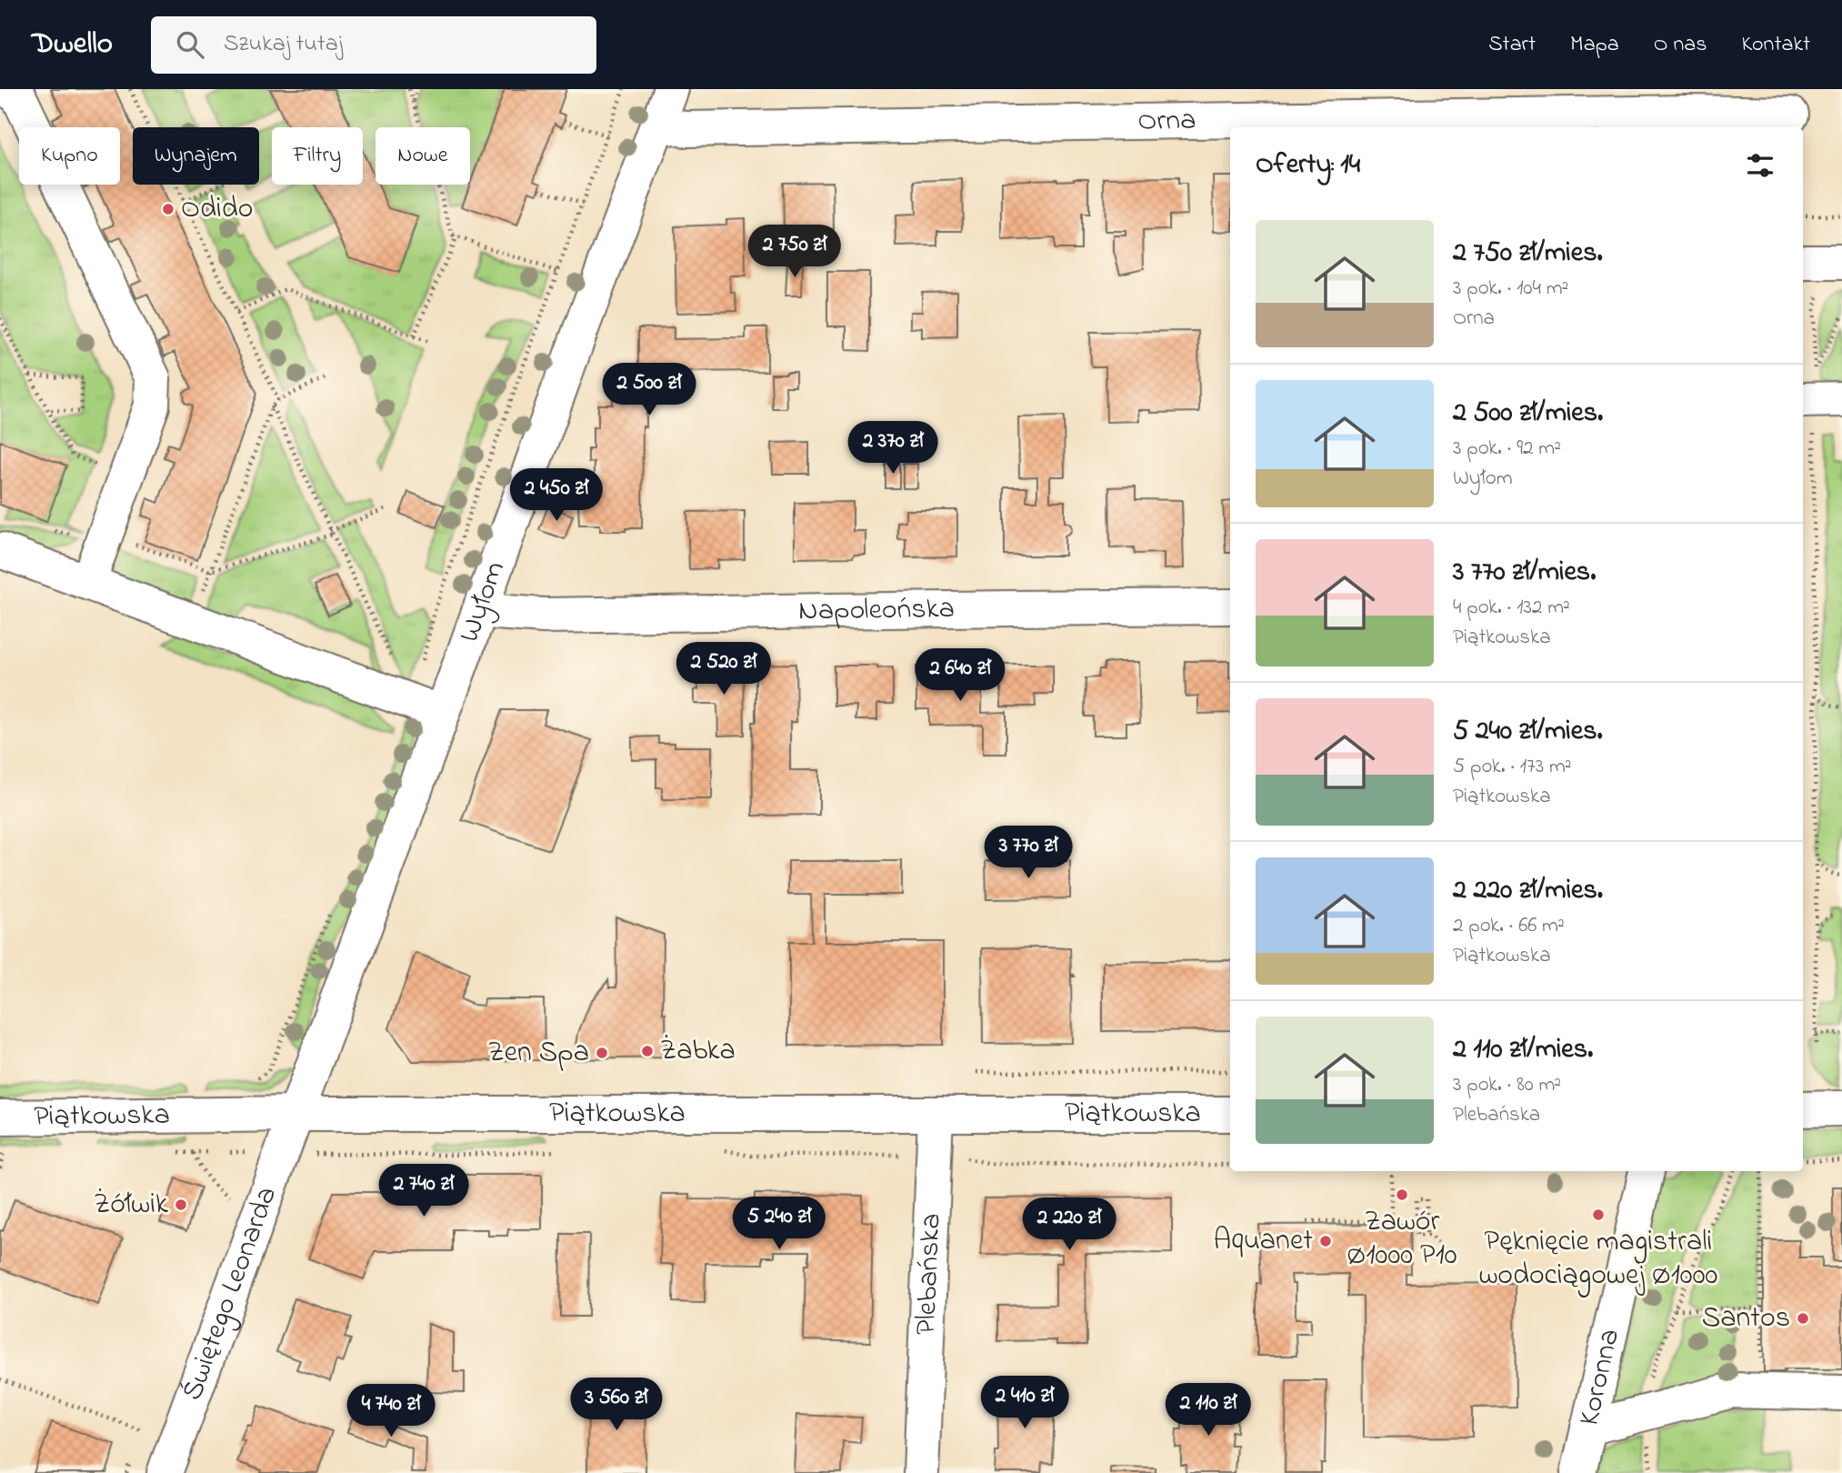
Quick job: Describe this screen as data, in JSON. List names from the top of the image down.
{
  "streets": {
    "street": [
      "Orna",
      "Wyłom",
      "Napoleońska",
      "Piątkowska",
      "Plebańska",
      "Świętego Leonarda",
      "Koronna"
    ]
  },
  "crossings": [
    ["Orna", "Wyłom"],
    ["Wyłom", "Napoleońska"],
    ["Wyłom", "Piątkowska"],
    ["Wyłom", "Świętego Leonarda"],
    ["Piątkowska", "Plebańska"],
    ["Piątkowska", "Świętego Leonarda"]
  ],
  "places": [
    "Odido",
    "Żabka",
    "Zen Spa",
    "Zawór Ø1000 P10",
    "Żółwik",
    "Pęknięcie magistrali wodociągowej Ø1000",
    "Aquanet",
    "Santos"
  ],
  "page": {
    "header": "Dwello",
    "search": "Szukaj tutaj",
    "nav": [
      "Start",
      "Mapa",
      "O nas",
      "Kontakt"
    ],
    "chip": [
      "Kupno",
      "Wynajem",
      "Filtry",
      "Nowe"
    ],
    "heading": "Oferty: 14",
    "list": [
      {
        "name": "2 750 zł/mies.",
        "note": "3 pok. · 104 m² · Orna"
      },
      {
        "name": "2 500 zł/mies.",
        "note": "3 pok. · 92 m² · Wyłom"
      },
      {
        "name": "3 770 zł/mies.",
        "note": "4 pok. · 132 m² · Piątkowska"
      },
      {
        "name": "5 240 zł/mies.",
        "note": "5 pok. · 173 m² · Piątkowska"
      },
      {
        "name": "2 220 zł/mies.",
        "note": "2 pok. · 66 m² · Piątkowska"
      },
      {
        "name": "2 110 zł/mies.",
        "note": "3 pok. · 80 m² · Plebańska"
      }
    ],
    "price": [
      "2 750 zł",
      "2 500 zł",
      "2 370 zł",
      "2 450 zł",
      "2 520 zł",
      "2 640 zł",
      "3 770 zł",
      "2 740 zł",
      "5 240 zł",
      "2 220 zł",
      "2 410 zł",
      "3 560 zł",
      "2 110 zł",
      "4 740 zł"
    ]
  }
}
